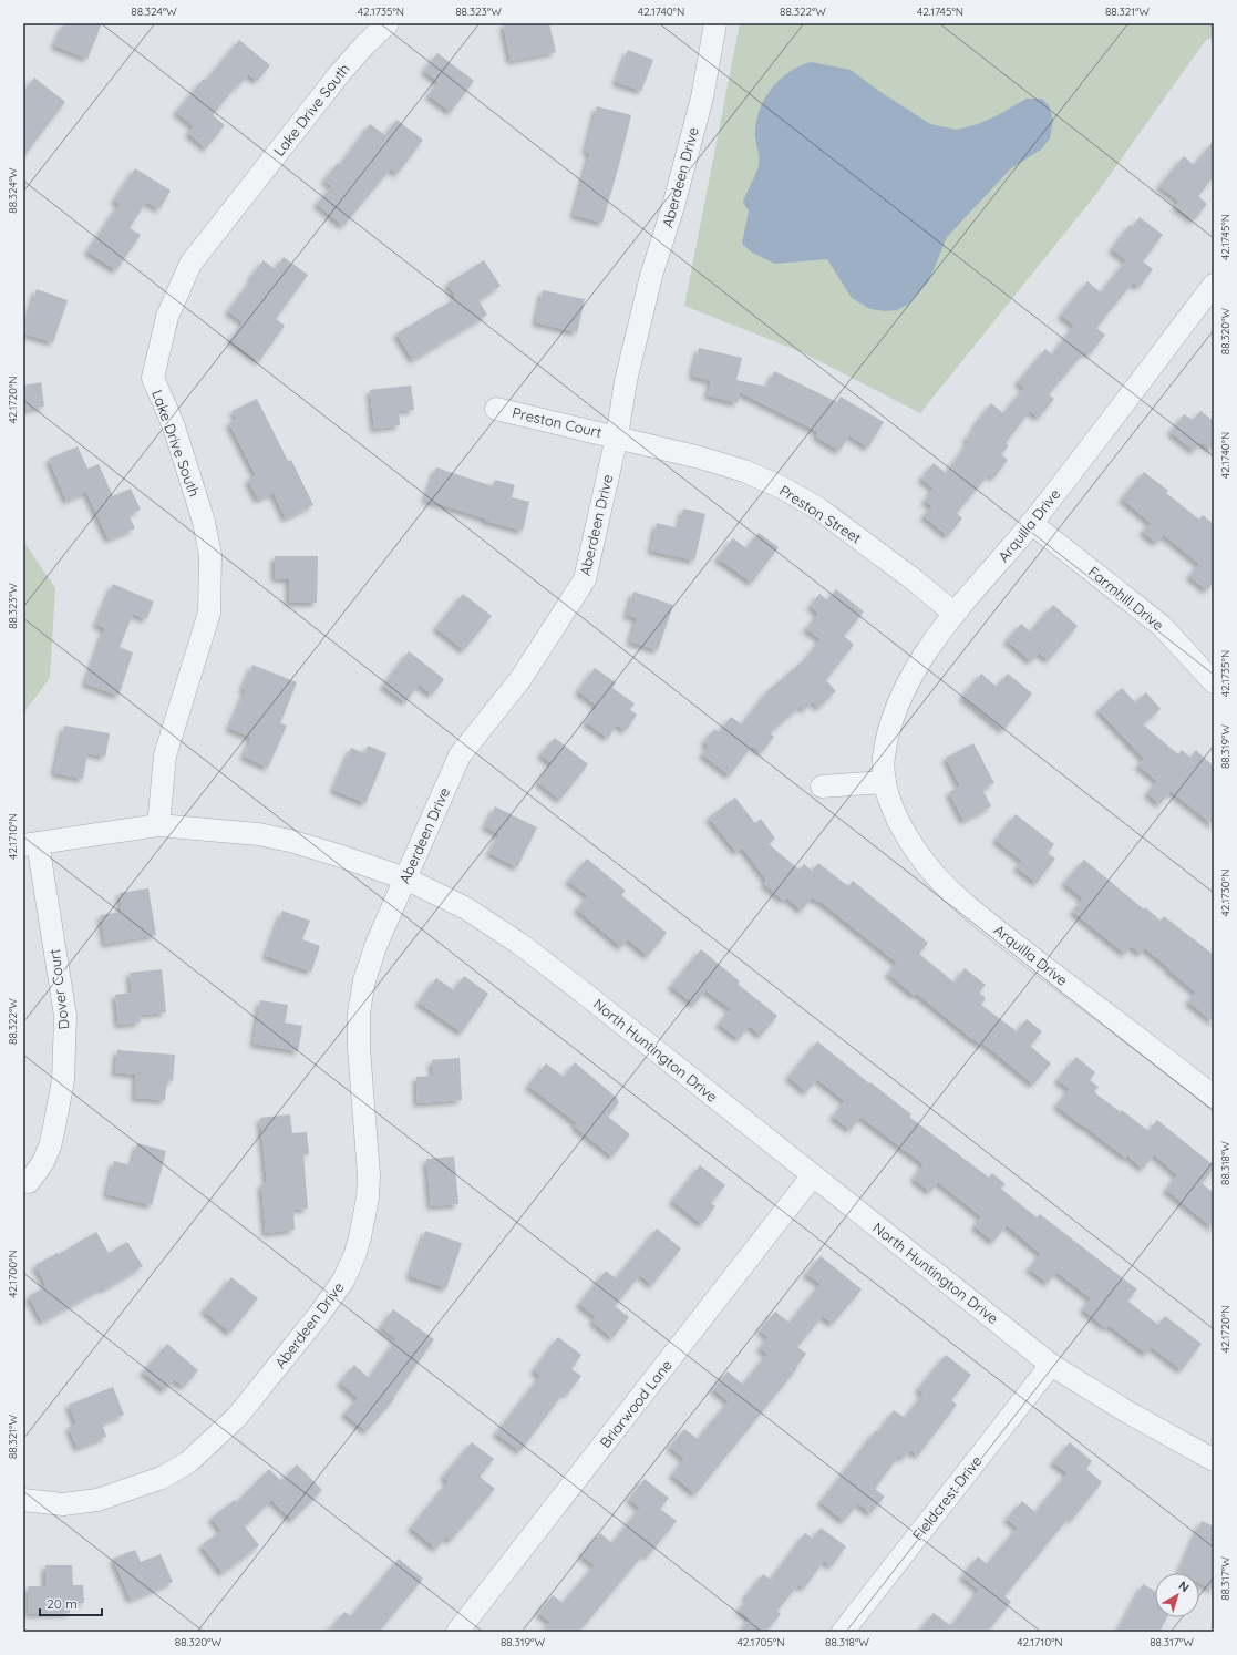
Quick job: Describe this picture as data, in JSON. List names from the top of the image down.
{
  "streets": {
    "street": [
      "Lake Drive South",
      "Aberdeen Drive",
      "Preston Court",
      "Preston Street",
      "Arquilla Drive",
      "Farmhill Drive",
      "Dover Court",
      "North Huntington Drive",
      "Briarwood Lane",
      "Fieldcrest Drive"
    ]
  },
  "crossings": [
    ["Lake Drive South", "North Huntington Drive"],
    ["Aberdeen Drive", "Preston Court"],
    ["Aberdeen Drive", "Preston Street"],
    ["Aberdeen Drive", "North Huntington Drive"],
    ["Preston Court", "Preston Street"],
    ["Preston Street", "Arquilla Drive"],
    ["Arquilla Drive", "Farmhill Drive"],
    ["Dover Court", "North Huntington Drive"],
    ["North Huntington Drive", "Briarwood Lane"],
    ["North Huntington Drive", "Fieldcrest Drive"]
  ],
  "scale_bar": "20 m",
  "north": "top right",
  "coordinates": [
    "88.324°W",
    "42.1735°N",
    "88.323°W",
    "42.1740°N",
    "88.322°W",
    "42.1745°N",
    "88.321°W",
    "88.320°W",
    "42.1720°N",
    "88.319°W",
    "42.1710°N",
    "42.1730°N",
    "88.318°W",
    "42.1700°N",
    "88.317°W",
    "42.1705°N"
  ]
}
